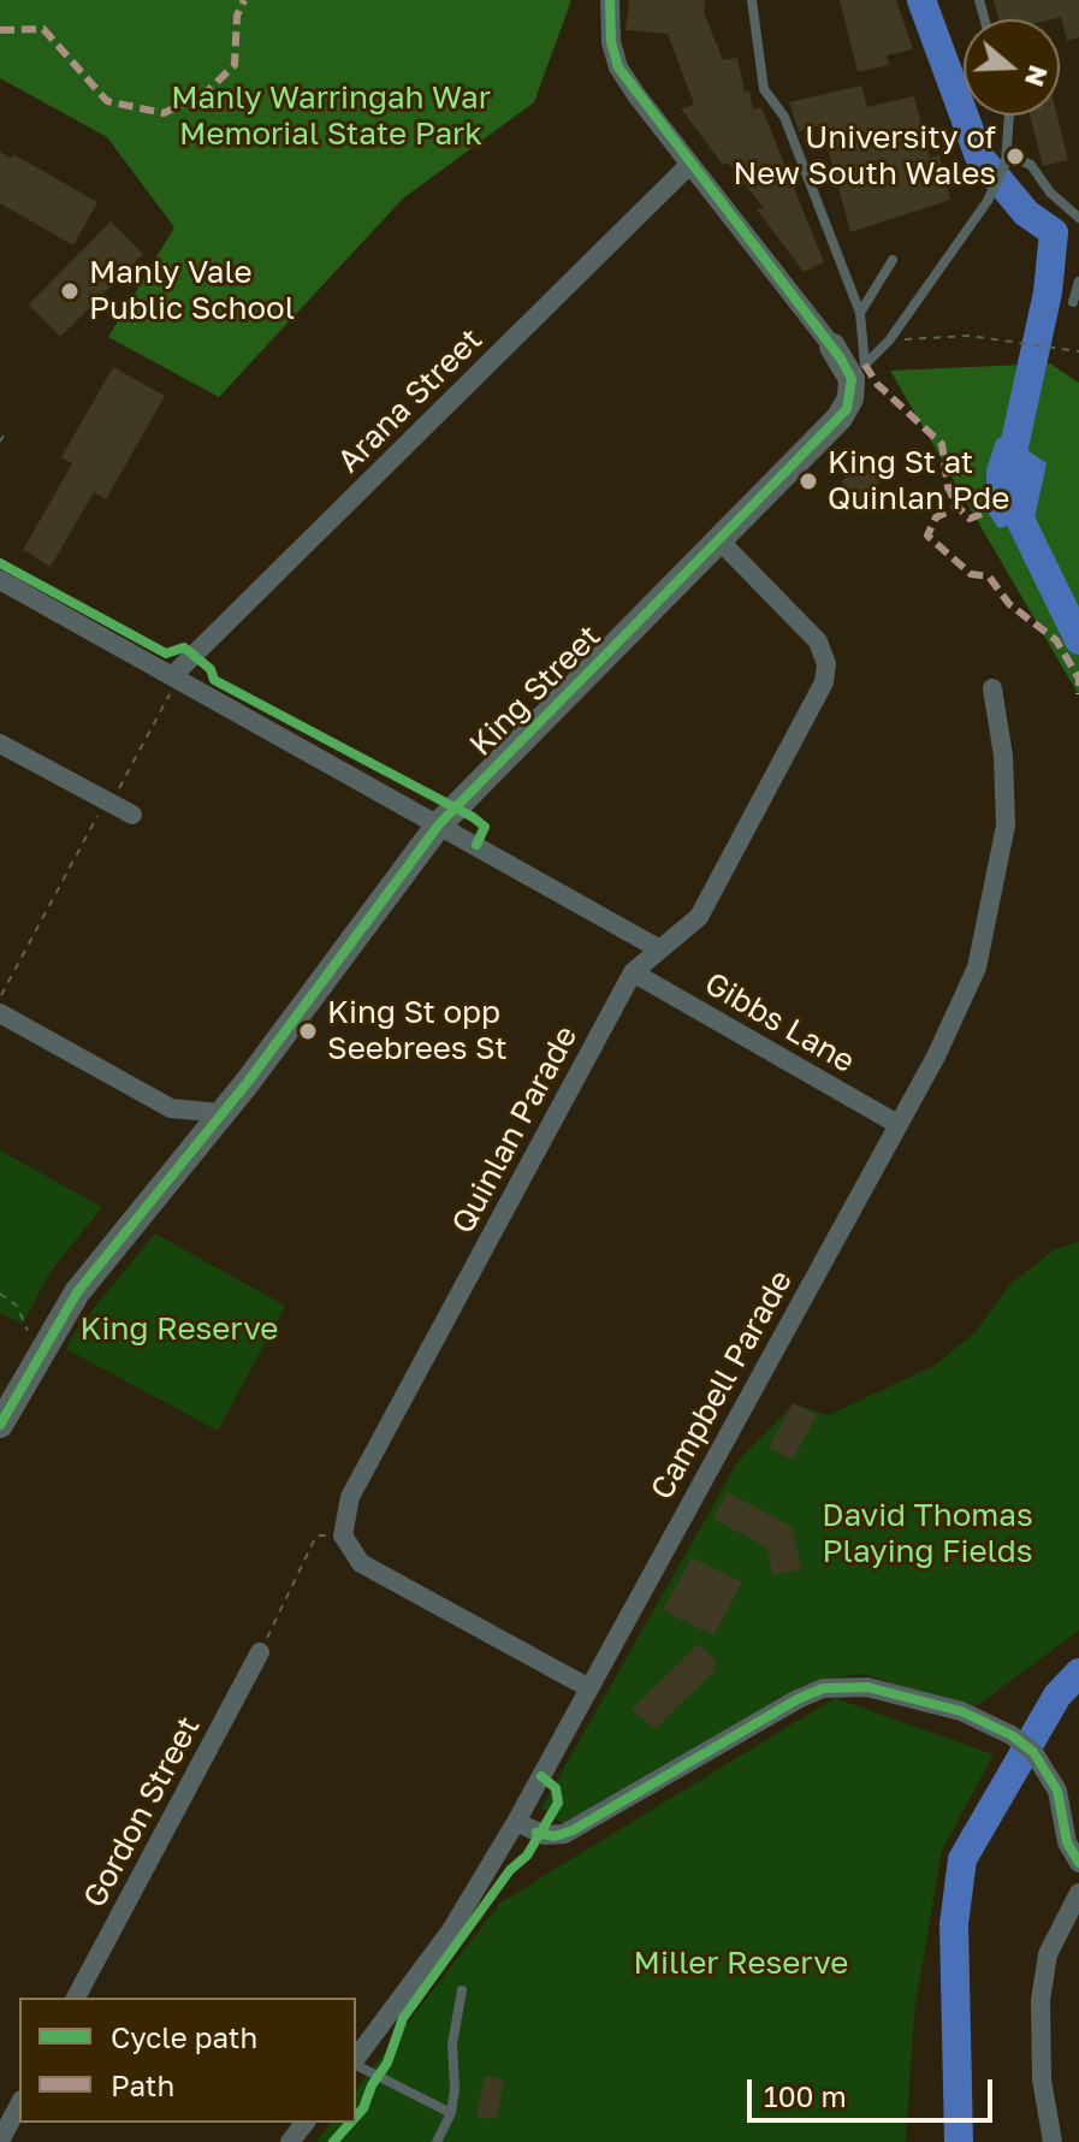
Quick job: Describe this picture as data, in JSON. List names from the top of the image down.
{
  "streets": {
    "street": [
      "Arana Street",
      "King Street",
      "Gibbs Lane",
      "Quinlan Parade",
      "Campbell Parade",
      "Gordon Street"
    ]
  },
  "crossings": [
    ["King Street", "Quinlan Parade"],
    ["Gibbs Lane", "Quinlan Parade"],
    ["Gibbs Lane", "Campbell Parade"]
  ],
  "parks": [
    "Manly Warringah War Memorial State Park",
    "King Reserve",
    "David Thomas Playing Fields",
    "Miller Reserve"
  ],
  "places": [
    "University of New South Wales",
    "Manly Vale Public School",
    "King St at Quinlan Pde",
    "King St opp Seebrees St"
  ],
  "legend": ["Cycle path", "Path"],
  "scale_bar": "100 m",
  "north": "right"
}
